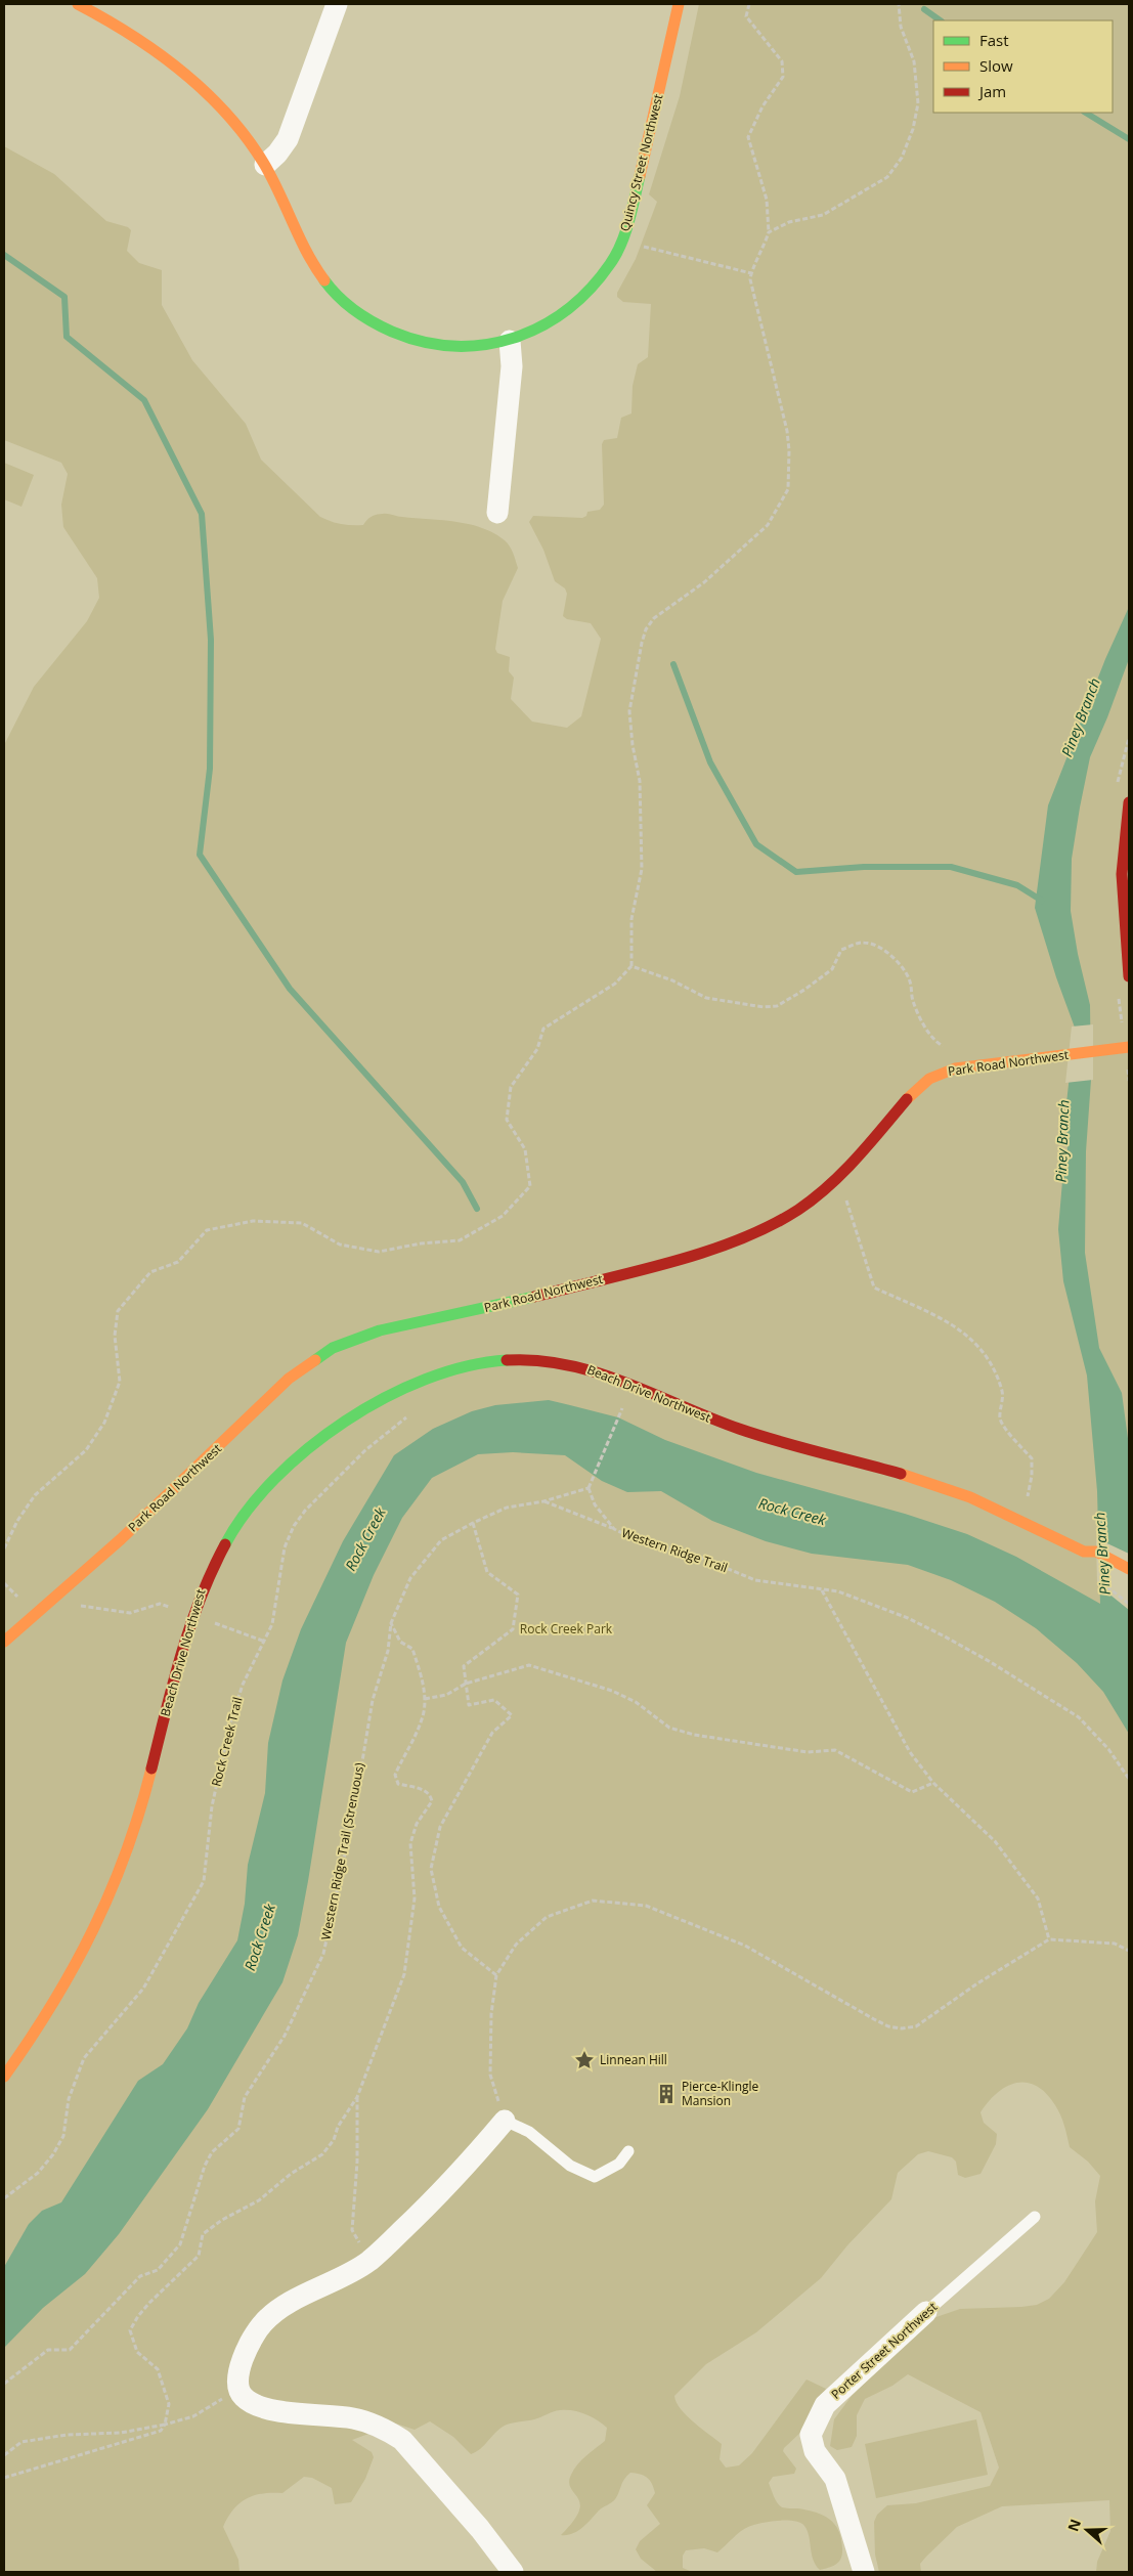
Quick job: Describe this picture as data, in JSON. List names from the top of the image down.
{
  "streets": {
    "street": [
      "Quincy Street Northwest",
      "Park Road Northwest",
      "Beach Drive Northwest",
      "Porter Street Northwest"
    ],
    "path": ["Western Ridge Trail", "Rock Creek Trail", "Western Ridge Trail (Strenuous)"]
  },
  "water": ["Piney Branch", "Rock Creek"],
  "parks": ["Rock Creek Park"],
  "places": {
    "place": ["Linnean Hill"],
    "building": ["Pierce-Klingle Mansion"]
  },
  "legend": ["Fast", "Slow", "Jam"],
  "north": "left"
}
